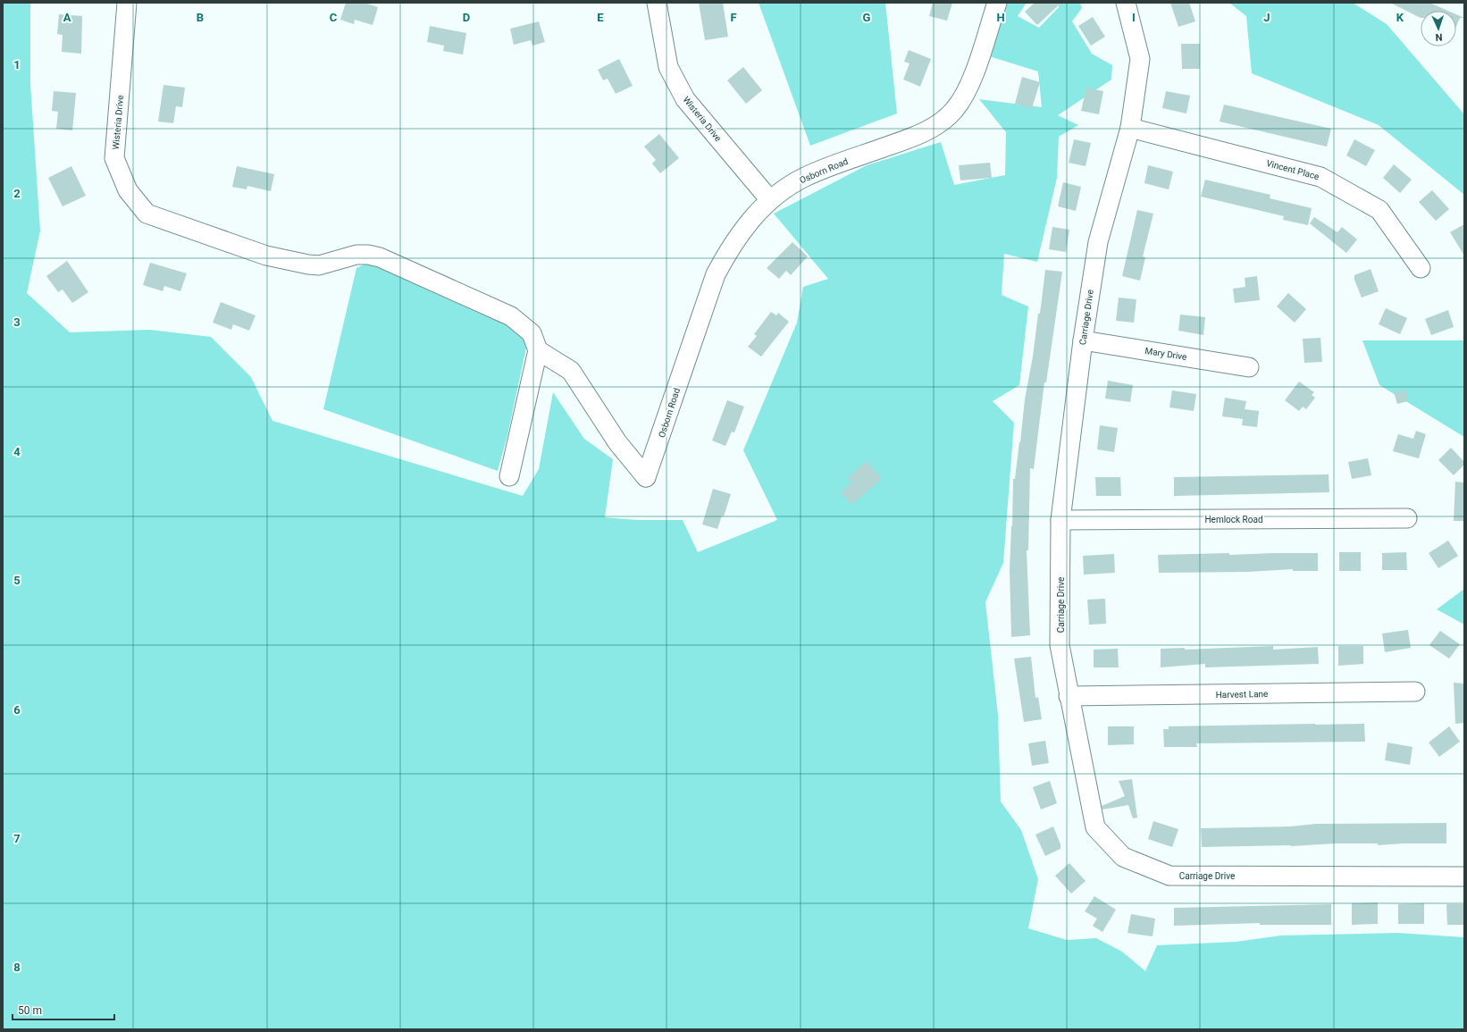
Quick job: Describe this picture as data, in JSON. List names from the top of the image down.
{
  "streets": {
    "street": [
      "Wisteria Drive",
      "Vincent Place",
      "Osborn Road",
      "Carriage Drive",
      "Mary Drive",
      "Hemlock Road",
      "Harvest Lane"
    ]
  },
  "crossings": [
    ["Wisteria Drive", "Osborn Road"],
    ["Vincent Place", "Carriage Drive"],
    ["Carriage Drive", "Mary Drive"],
    ["Carriage Drive", "Hemlock Road"],
    ["Carriage Drive", "Harvest Lane"]
  ],
  "scale_bar": "50 m",
  "north": "bottom",
  "grid": {
    "columns": [
      "A",
      "B",
      "C",
      "D",
      "E",
      "F",
      "G",
      "H",
      "I",
      "J",
      "K"
    ],
    "rows": [
      "1",
      "2",
      "3",
      "4",
      "5",
      "6",
      "7",
      "8"
    ]
  }
}
